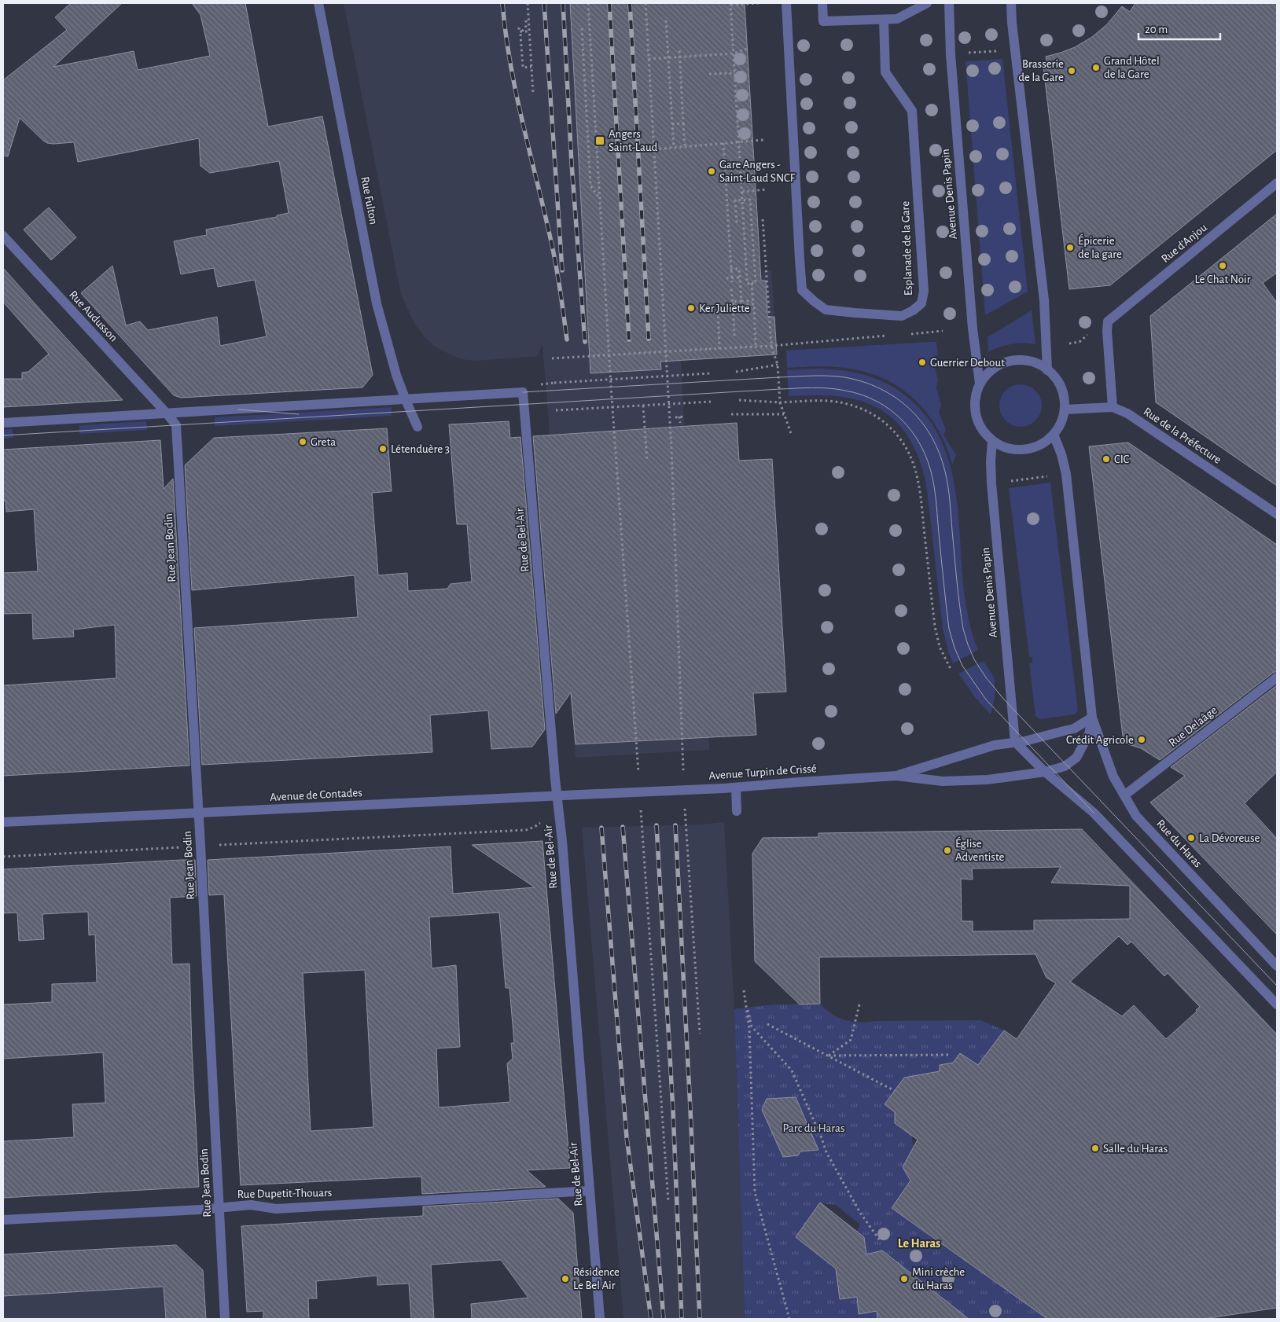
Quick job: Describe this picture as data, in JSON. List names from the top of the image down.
{
  "streets": {
    "street": [
      "Avenue Denis Papin",
      "Rue Fulton",
      "Rue d'Anjou",
      "Esplanade de la Gare",
      "Rue Audusson",
      "Rue de la Préfecture",
      "Rue de Bel-Air",
      "Rue Jean Bodin",
      "Rue Delaâge",
      "Avenue Turpin de Crissé",
      "Avenue de Contades",
      "Rue du Haras",
      "Rue Dupetit-Thouars"
    ]
  },
  "crossings": [
    ["Avenue Denis Papin", "Rue de la Préfecture"],
    ["Avenue Denis Papin", "Avenue Turpin de Crissé"],
    ["Rue Fulton", "Rue de Bel-Air"],
    ["Rue d'Anjou", "Rue de la Préfecture"],
    ["Rue Audusson", "Rue Jean Bodin"],
    ["Rue de Bel-Air", "Avenue de Contades"],
    ["Rue de Bel-Air", "Rue Dupetit-Thouars"],
    ["Rue Jean Bodin", "Avenue de Contades"],
    ["Rue Jean Bodin", "Rue Dupetit-Thouars"],
    ["Rue Delaâge", "Rue du Haras"],
    ["Avenue Turpin de Crissé", "Avenue de Contades"],
    ["Avenue Turpin de Crissé", "Rue du Haras"]
  ],
  "districts": ["Le Haras"],
  "parks": ["Parc du Haras"],
  "places": {
    "other": [
      "Grand Hôtel de la Gare",
      "Brasserie de la Gare",
      "Gare Angers - Saint-Laud SNCF",
      "Épicerie de la gare",
      "Le Chat Noir",
      "Ker Juliette",
      "Guerrier Debout",
      "Greta",
      "Létenduère 3",
      "CIC",
      "Crédit Agricole",
      "La Dévoreuse",
      "Église Adventiste",
      "Salle du Haras",
      "Résidence Le Bel Air",
      "Mini crèche du Haras"
    ],
    "transit": ["Angers Saint-Laud"]
  },
  "scale_bar": "20 m"
}
